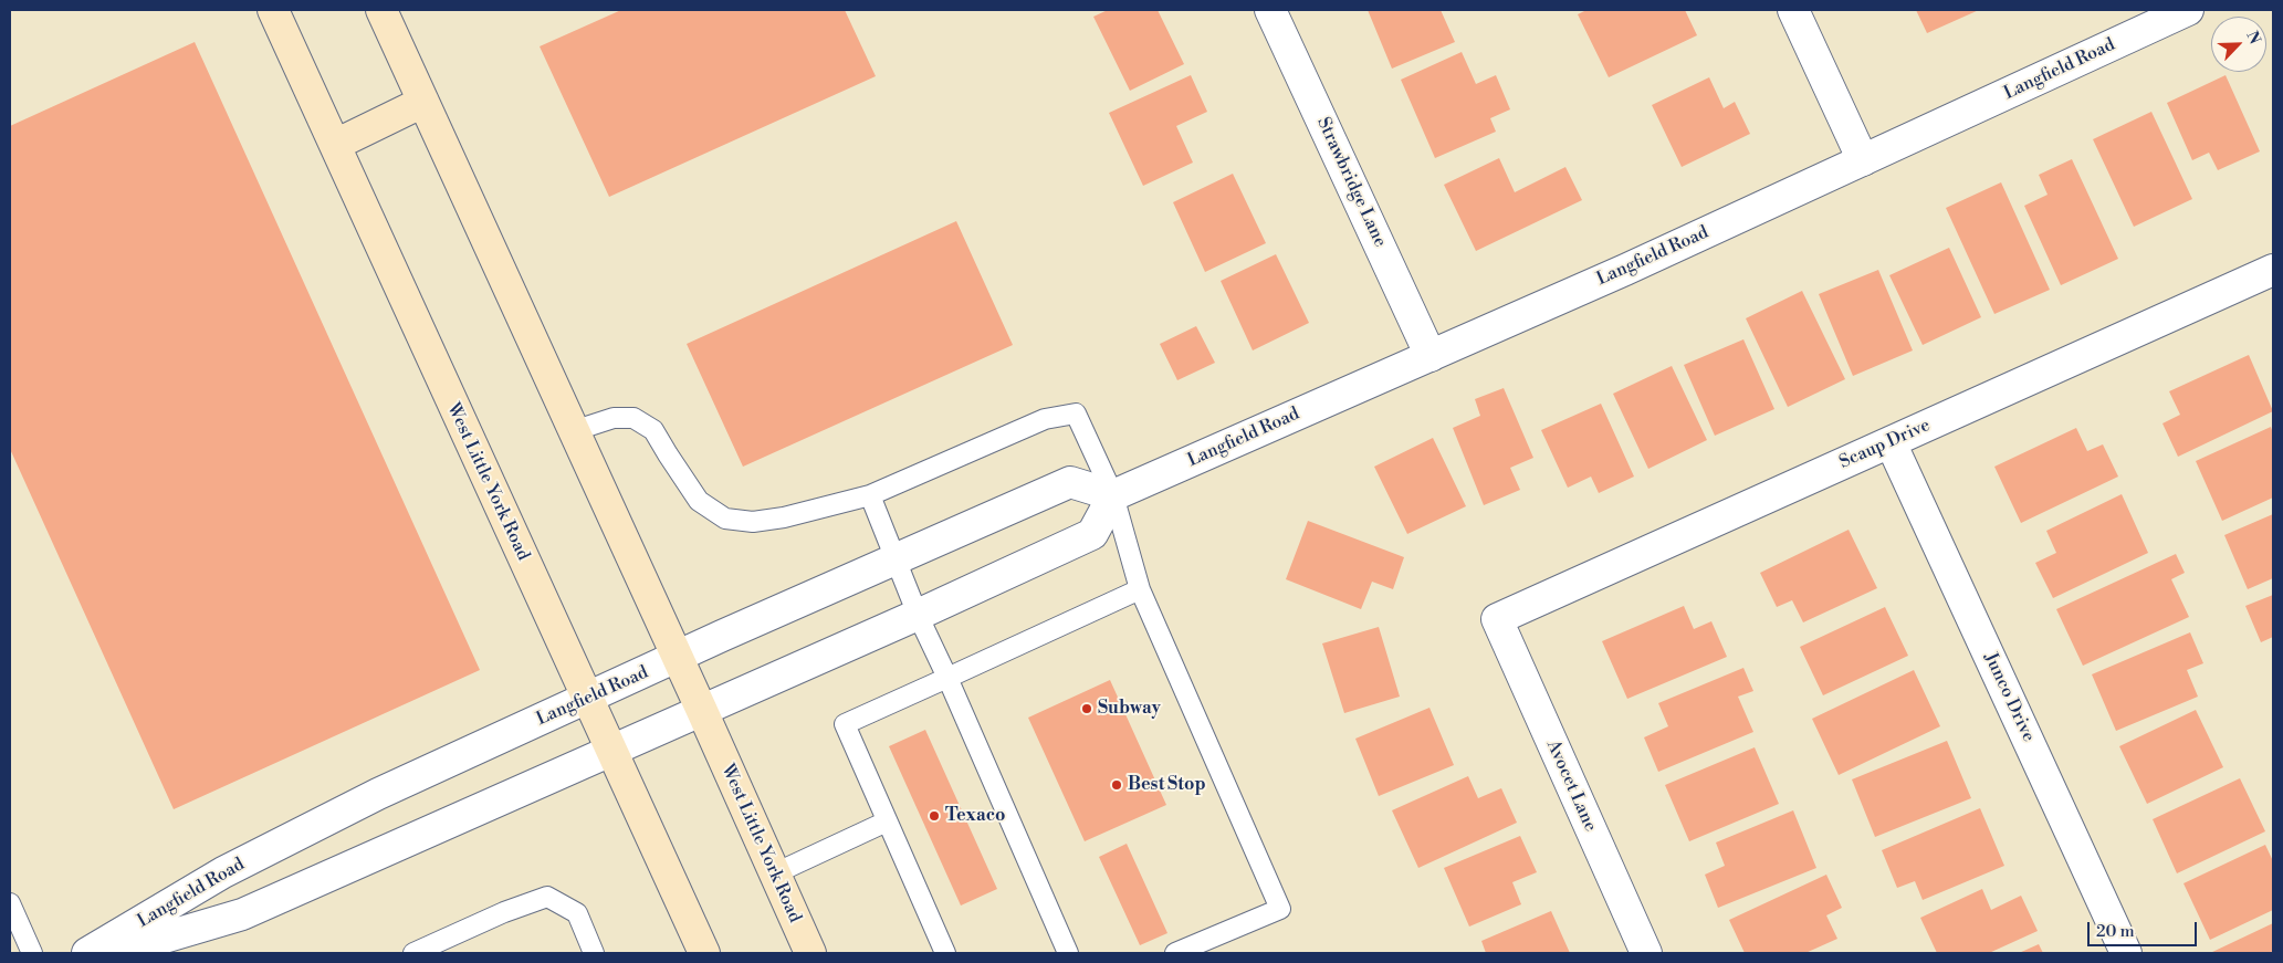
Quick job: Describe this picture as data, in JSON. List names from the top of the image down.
{
  "streets": {
    "main road": ["West Little York Road"],
    "street": [
      "Langfield Road",
      "Strawbridge Lane",
      "Scaup Drive",
      "Junco Drive",
      "Avocet Lane"
    ]
  },
  "crossings": [
    ["Langfield Road", "Strawbridge Lane"],
    ["Langfield Road", "West Little York Road"],
    ["Scaup Drive", "Junco Drive"],
    ["Scaup Drive", "Avocet Lane"]
  ],
  "places": ["Subway", "Best Stop", "Texaco"],
  "scale_bar": "20 m",
  "north": "top right"
}
